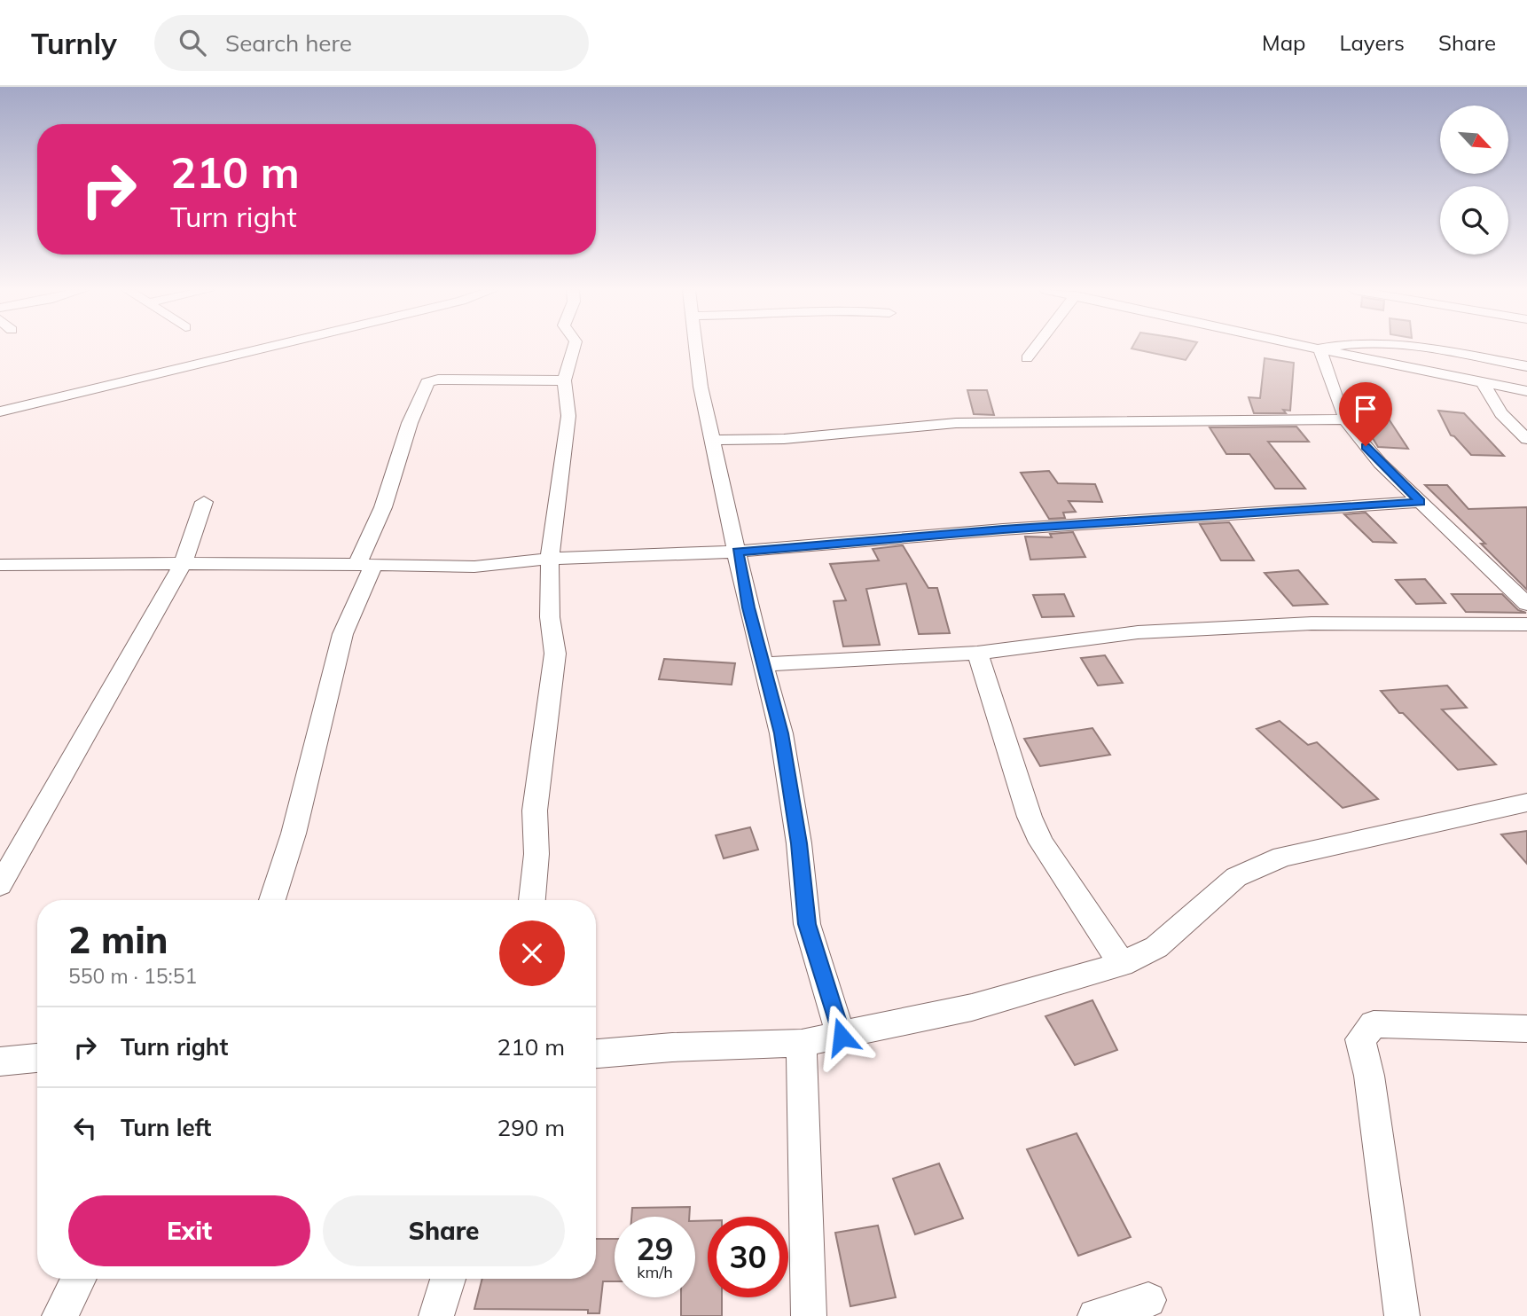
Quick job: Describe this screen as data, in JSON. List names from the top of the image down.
{
  "north": "bottom right",
  "page": {
    "header": "Turnly",
    "search": "Search here",
    "nav": ["Map", "Layers", "Share"],
    "turn": ["210 m", "Turn right"],
    "heading": ["2 min", "550 m · 15:51"],
    "list": [
      {
        "name": "Turn right",
        "value": "210 m"
      },
      {
        "name": "Turn left",
        "value": "290 m"
      }
    ],
    "buttons": ["Exit", "Share"],
    "speed": "29 km/h",
    "limit": "30"
  }
}
